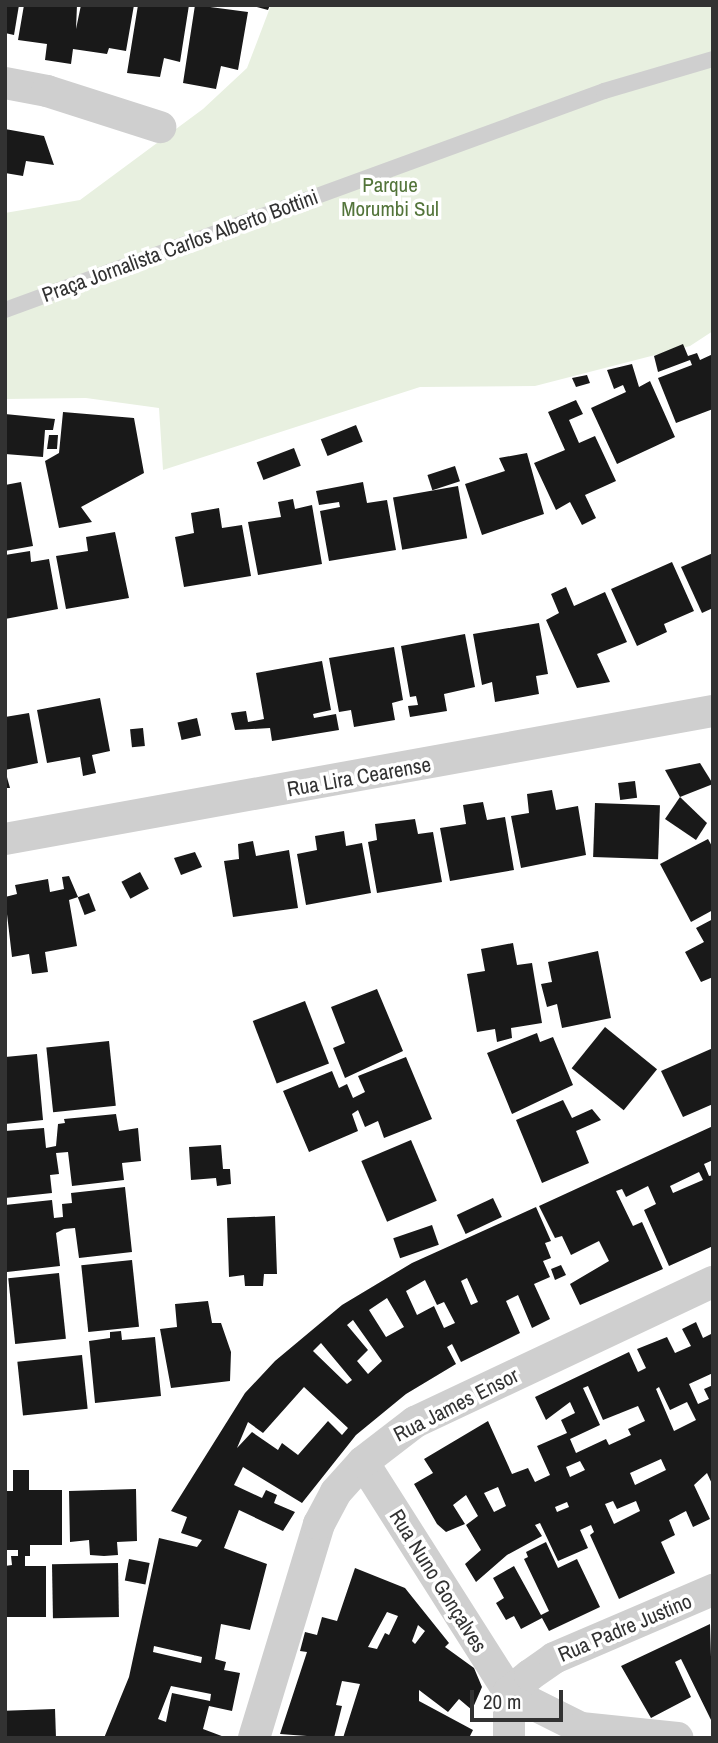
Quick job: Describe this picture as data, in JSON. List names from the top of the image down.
{
  "streets": {
    "street": [
      "Rua Lira Cearense",
      "Rua James Ensor",
      "Rua Nuno Gonçalves",
      "Rua Padre Justino"
    ],
    "lane": ["Praça Jornalista Carlos Alberto Bottini"]
  },
  "crossings": [
    ["Rua James Ensor", "Rua Nuno Gonçalves"],
    ["Rua Nuno Gonçalves", "Rua Padre Justino"]
  ],
  "parks": ["Parque Morumbi Sul"],
  "scale_bar": "20 m"
}
